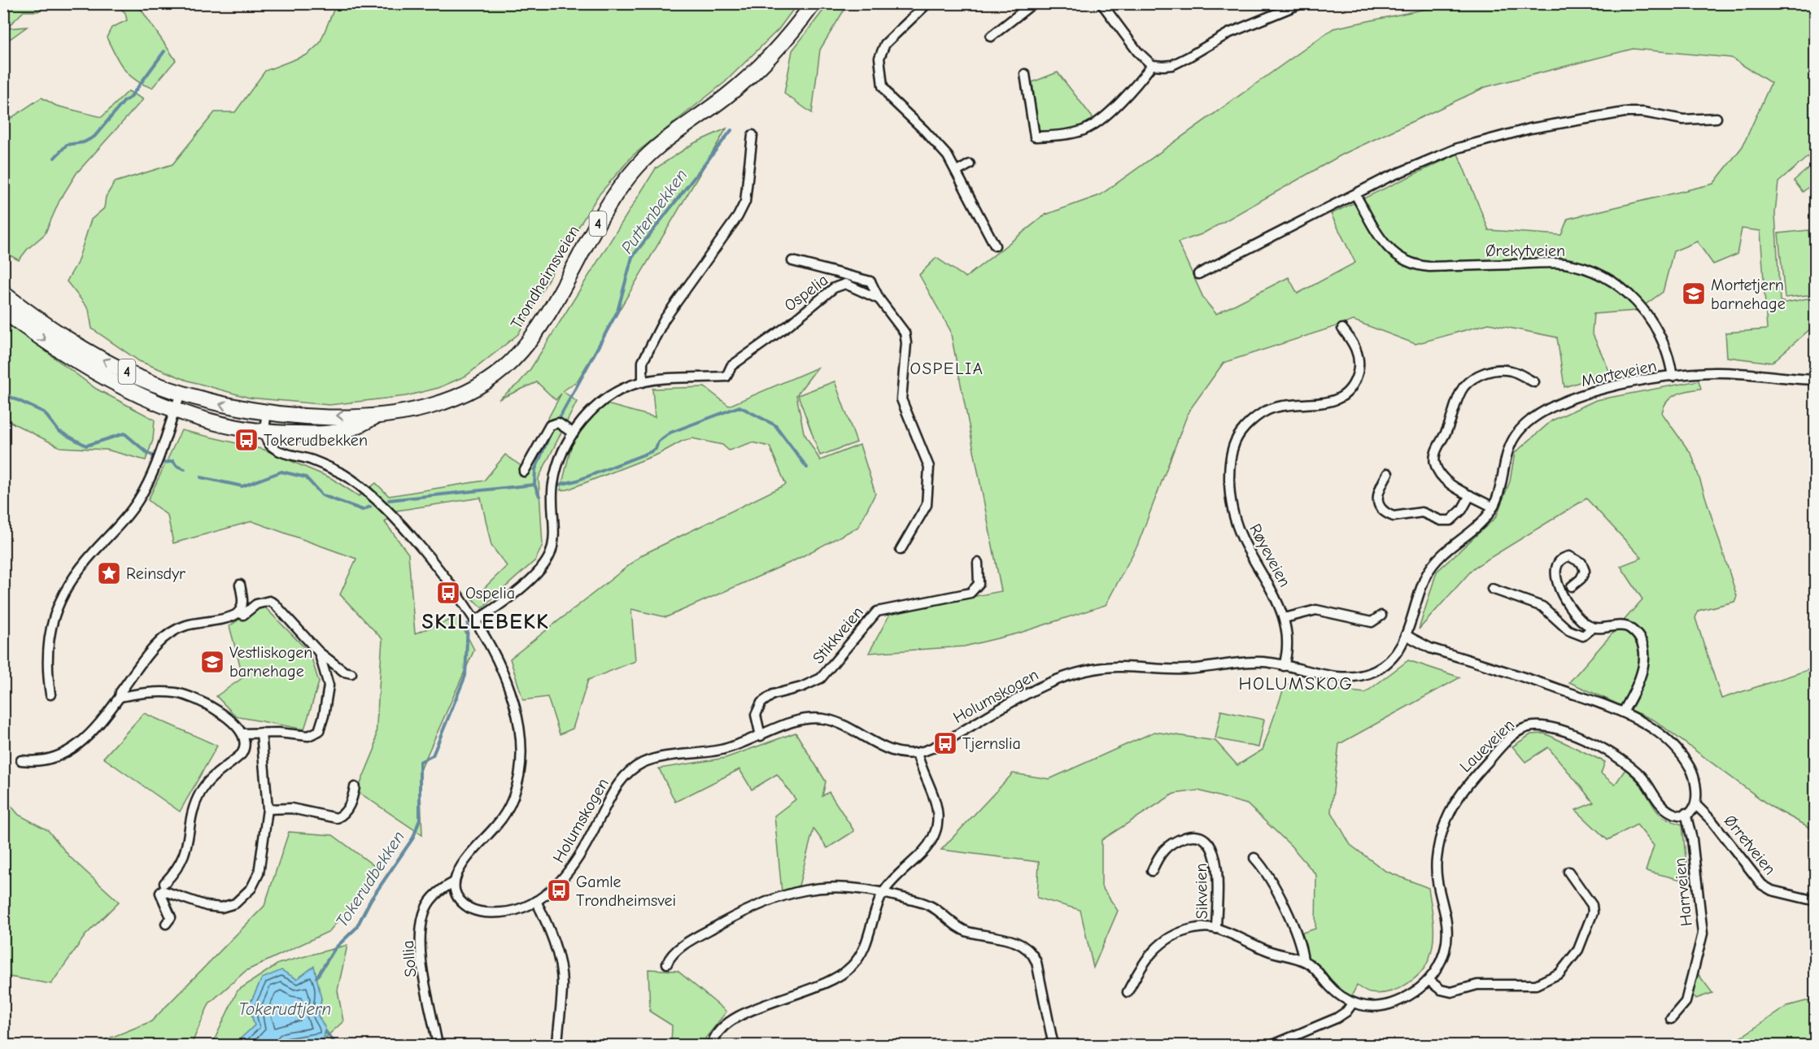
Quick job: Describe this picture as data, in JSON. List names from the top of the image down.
{
  "streets": {
    "highway": ["4", "Trondheimsveien"],
    "street": [
      "Ørekytveien",
      "Ospelia",
      "Morteveien",
      "Røyeveien",
      "Stikkveien",
      "Holumskogen",
      "Laueveien",
      "Ørretveien",
      "Sikveien",
      "Harrveien",
      "Sollia"
    ]
  },
  "crossings": [
    ["Ørekytveien", "Morteveien"],
    ["Morteveien", "Røyeveien"],
    ["Morteveien", "Holumskogen"],
    ["Røyeveien", "Holumskogen"],
    ["Stikkveien", "Holumskogen"],
    ["Laueveien", "Sikveien"],
    ["Laueveien", "Harrveien"]
  ],
  "districts": ["OSPELIA", "SKILLEBEKK", "HOLUMSKOG"],
  "water": ["Puttenbekken", "Tokerudbekken", "Tokerudtjern"],
  "places": {
    "school or university": ["Mortetjern barnehage", "Vestliskogen barnehage"],
    "bus stop": [
      "Tokerudbekken",
      "Ospelia",
      "Tjernslia",
      "Gamle Trondheimsvei"
    ],
    "place": ["Reinsdyr"]
  }
}
